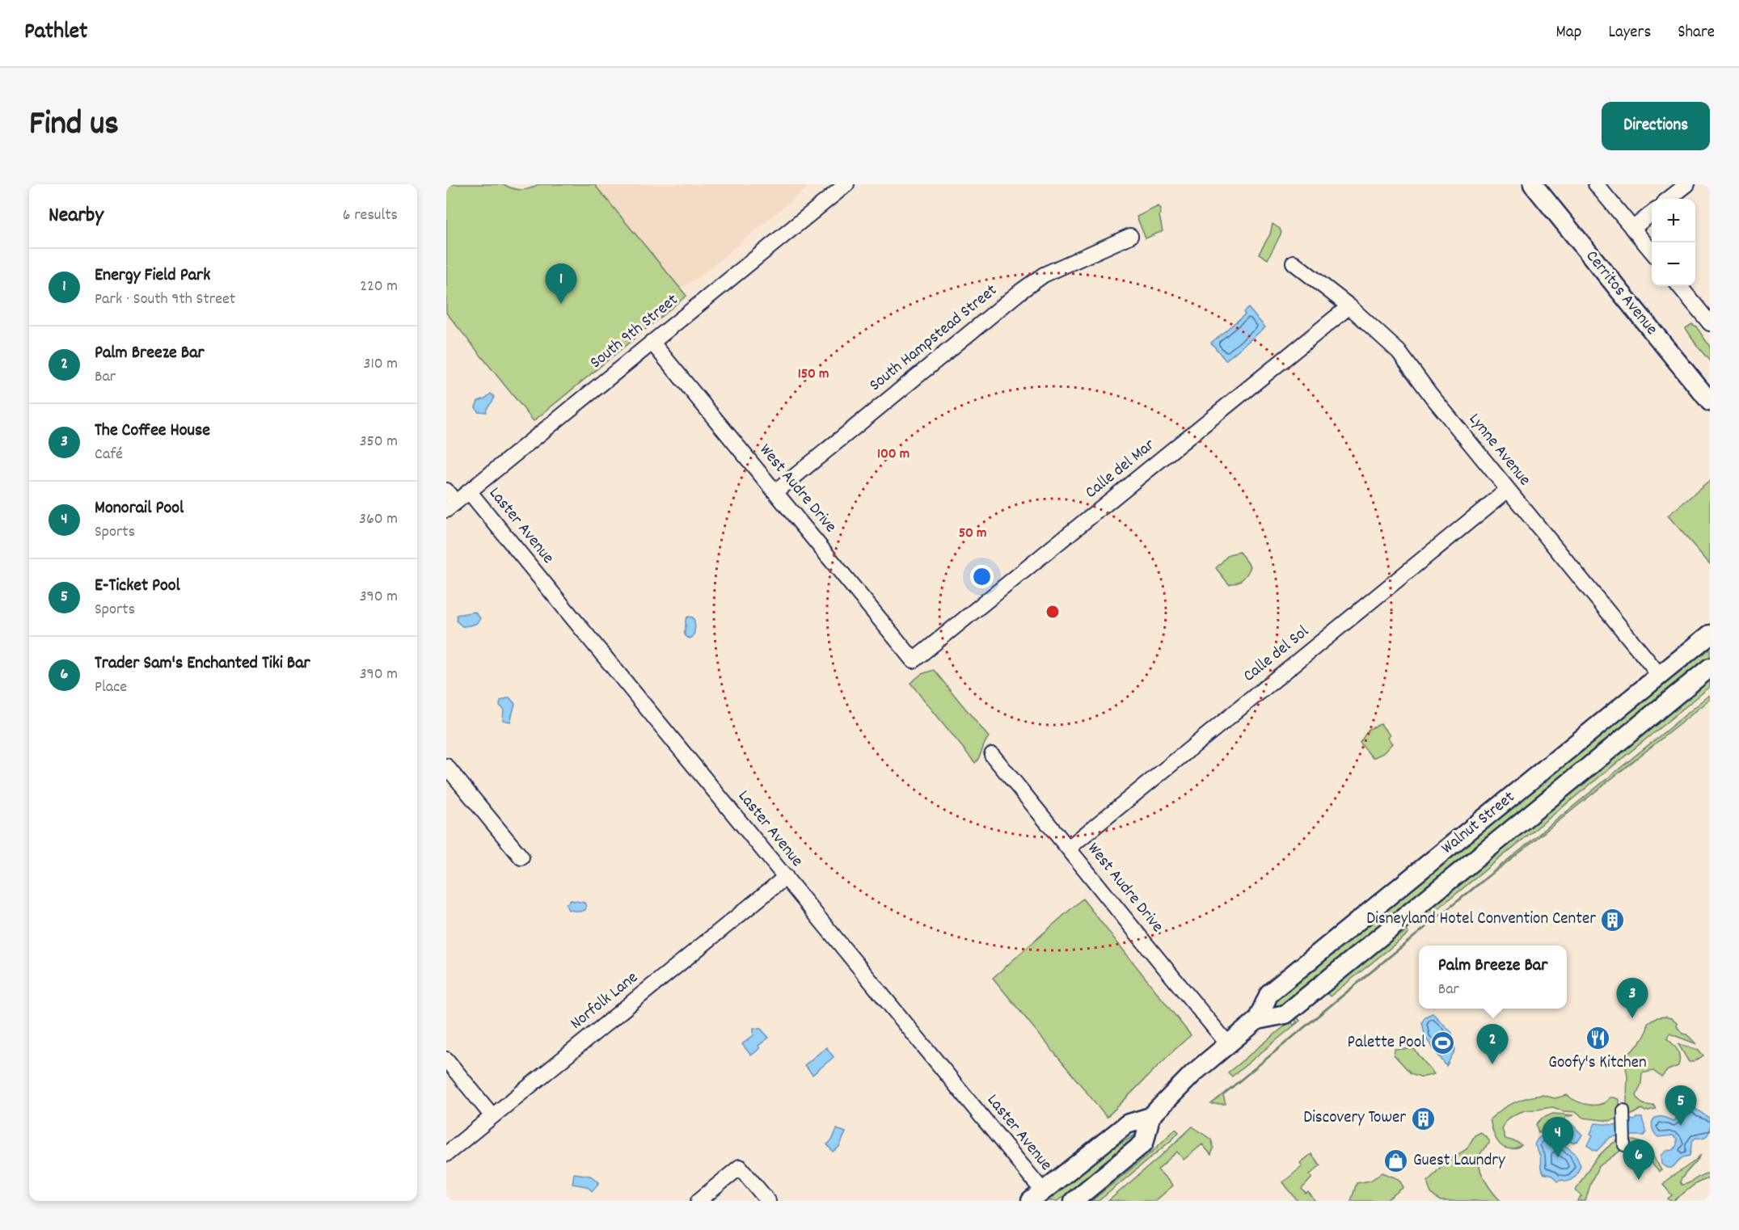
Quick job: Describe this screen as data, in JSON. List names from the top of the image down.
{
  "streets": {
    "street": [
      "Cerritos Avenue",
      "South 9th Street",
      "South Hampstead Street",
      "Lynne Avenue",
      "Calle del Mar",
      "West Audre Drive",
      "Laster Avenue",
      "Calle del Sol",
      "Walnut Street",
      "Norfolk Lane"
    ]
  },
  "crossings": [
    ["South 9th Street", "West Audre Drive"],
    ["South 9th Street", "Laster Avenue"],
    ["South Hampstead Street", "West Audre Drive"],
    ["Lynne Avenue", "Calle del Mar"],
    ["Lynne Avenue", "Calle del Sol"],
    ["Lynne Avenue", "Walnut Street"],
    ["Calle del Mar", "West Audre Drive"],
    ["West Audre Drive", "Calle del Sol"],
    ["West Audre Drive", "Walnut Street"],
    ["Laster Avenue", "Walnut Street"],
    ["Laster Avenue", "Norfolk Lane"]
  ],
  "places": {
    "building": ["Disneyland Hotel Convention Center", "Discovery Tower"],
    "restaurant": ["Goofy's Kitchen"],
    "sports": ["Palette Pool"],
    "shop": ["Guest Laundry"]
  },
  "page": {
    "header": "Pathlet",
    "nav": ["Map", "Layers", "Share"],
    "title": "Find us",
    "buttons": "Directions",
    "heading": ["Nearby", "6 results"],
    "map_buttons": ["+", "−"],
    "list": [
      {
        "mark": "1",
        "name": "Energy Field Park",
        "note": "Park · South 9th Street",
        "value": "220 m"
      },
      {
        "mark": "2",
        "name": "Palm Breeze Bar",
        "note": "Bar",
        "value": "310 m"
      },
      {
        "mark": "3",
        "name": "The Coffee House",
        "note": "Café",
        "value": "350 m"
      },
      {
        "mark": "4",
        "name": "Monorail Pool",
        "note": "Sports",
        "value": "360 m"
      },
      {
        "mark": "5",
        "name": "E-Ticket Pool",
        "note": "Sports",
        "value": "390 m"
      },
      {
        "mark": "6",
        "name": "Trader Sam's Enchanted Tiki Bar",
        "note": "Place",
        "value": "390 m"
      }
    ],
    "pins": [
      "1",
      "3",
      "2",
      "5",
      "4",
      "6"
    ],
    "popup": ["Palm Breeze Bar", "Bar"]
  },
  "rings": ["150 m", "100 m", "50 m"]
}
